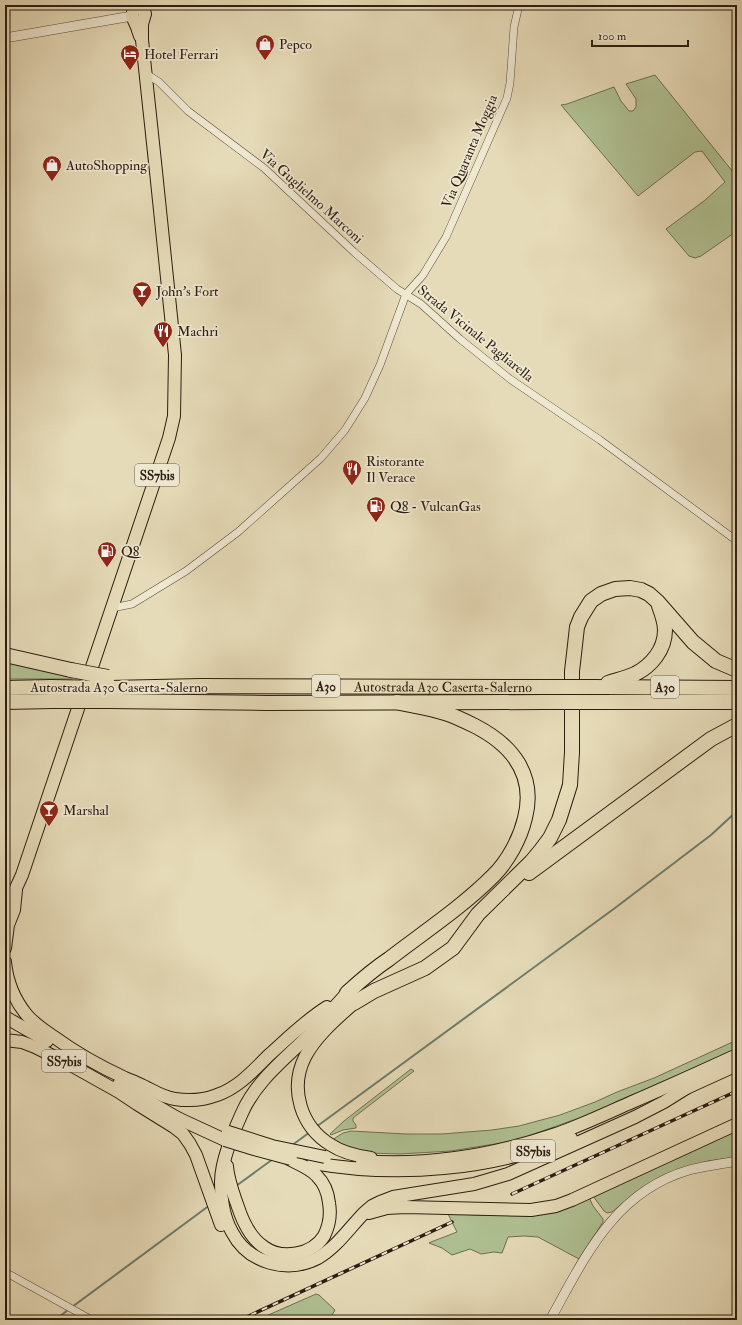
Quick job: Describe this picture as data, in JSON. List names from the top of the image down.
{
  "streets": {
    "highway": ["A30", "Autostrada A30 Caserta-Salerno"],
    "main road": ["SS7bis"],
    "street": ["Via Quaranta Moggia", "Via Guglielmo Marconi", "Strada Vicinale Pagliarella"]
  },
  "crossings": [
    ["Via Quaranta Moggia", "Via Guglielmo Marconi"],
    ["Via Quaranta Moggia", "Strada Vicinale Pagliarella"],
    ["Via Guglielmo Marconi", "Strada Vicinale Pagliarella"],
    ["Via Guglielmo Marconi", "SS7bis"],
    ["Strada Vicinale Pagliarella", "SS7bis"]
  ],
  "places": {
    "shop": ["Pepco", "AutoShopping"],
    "hotel": ["Hotel Ferrari"],
    "bar": ["John's Fort", "Marshal"],
    "restaurant": ["Machri", "Ristorante Il Verace"],
    "fuel station": ["Q8 - VulcanGas", "Q8"]
  },
  "scale_bar": "100 m"
}
